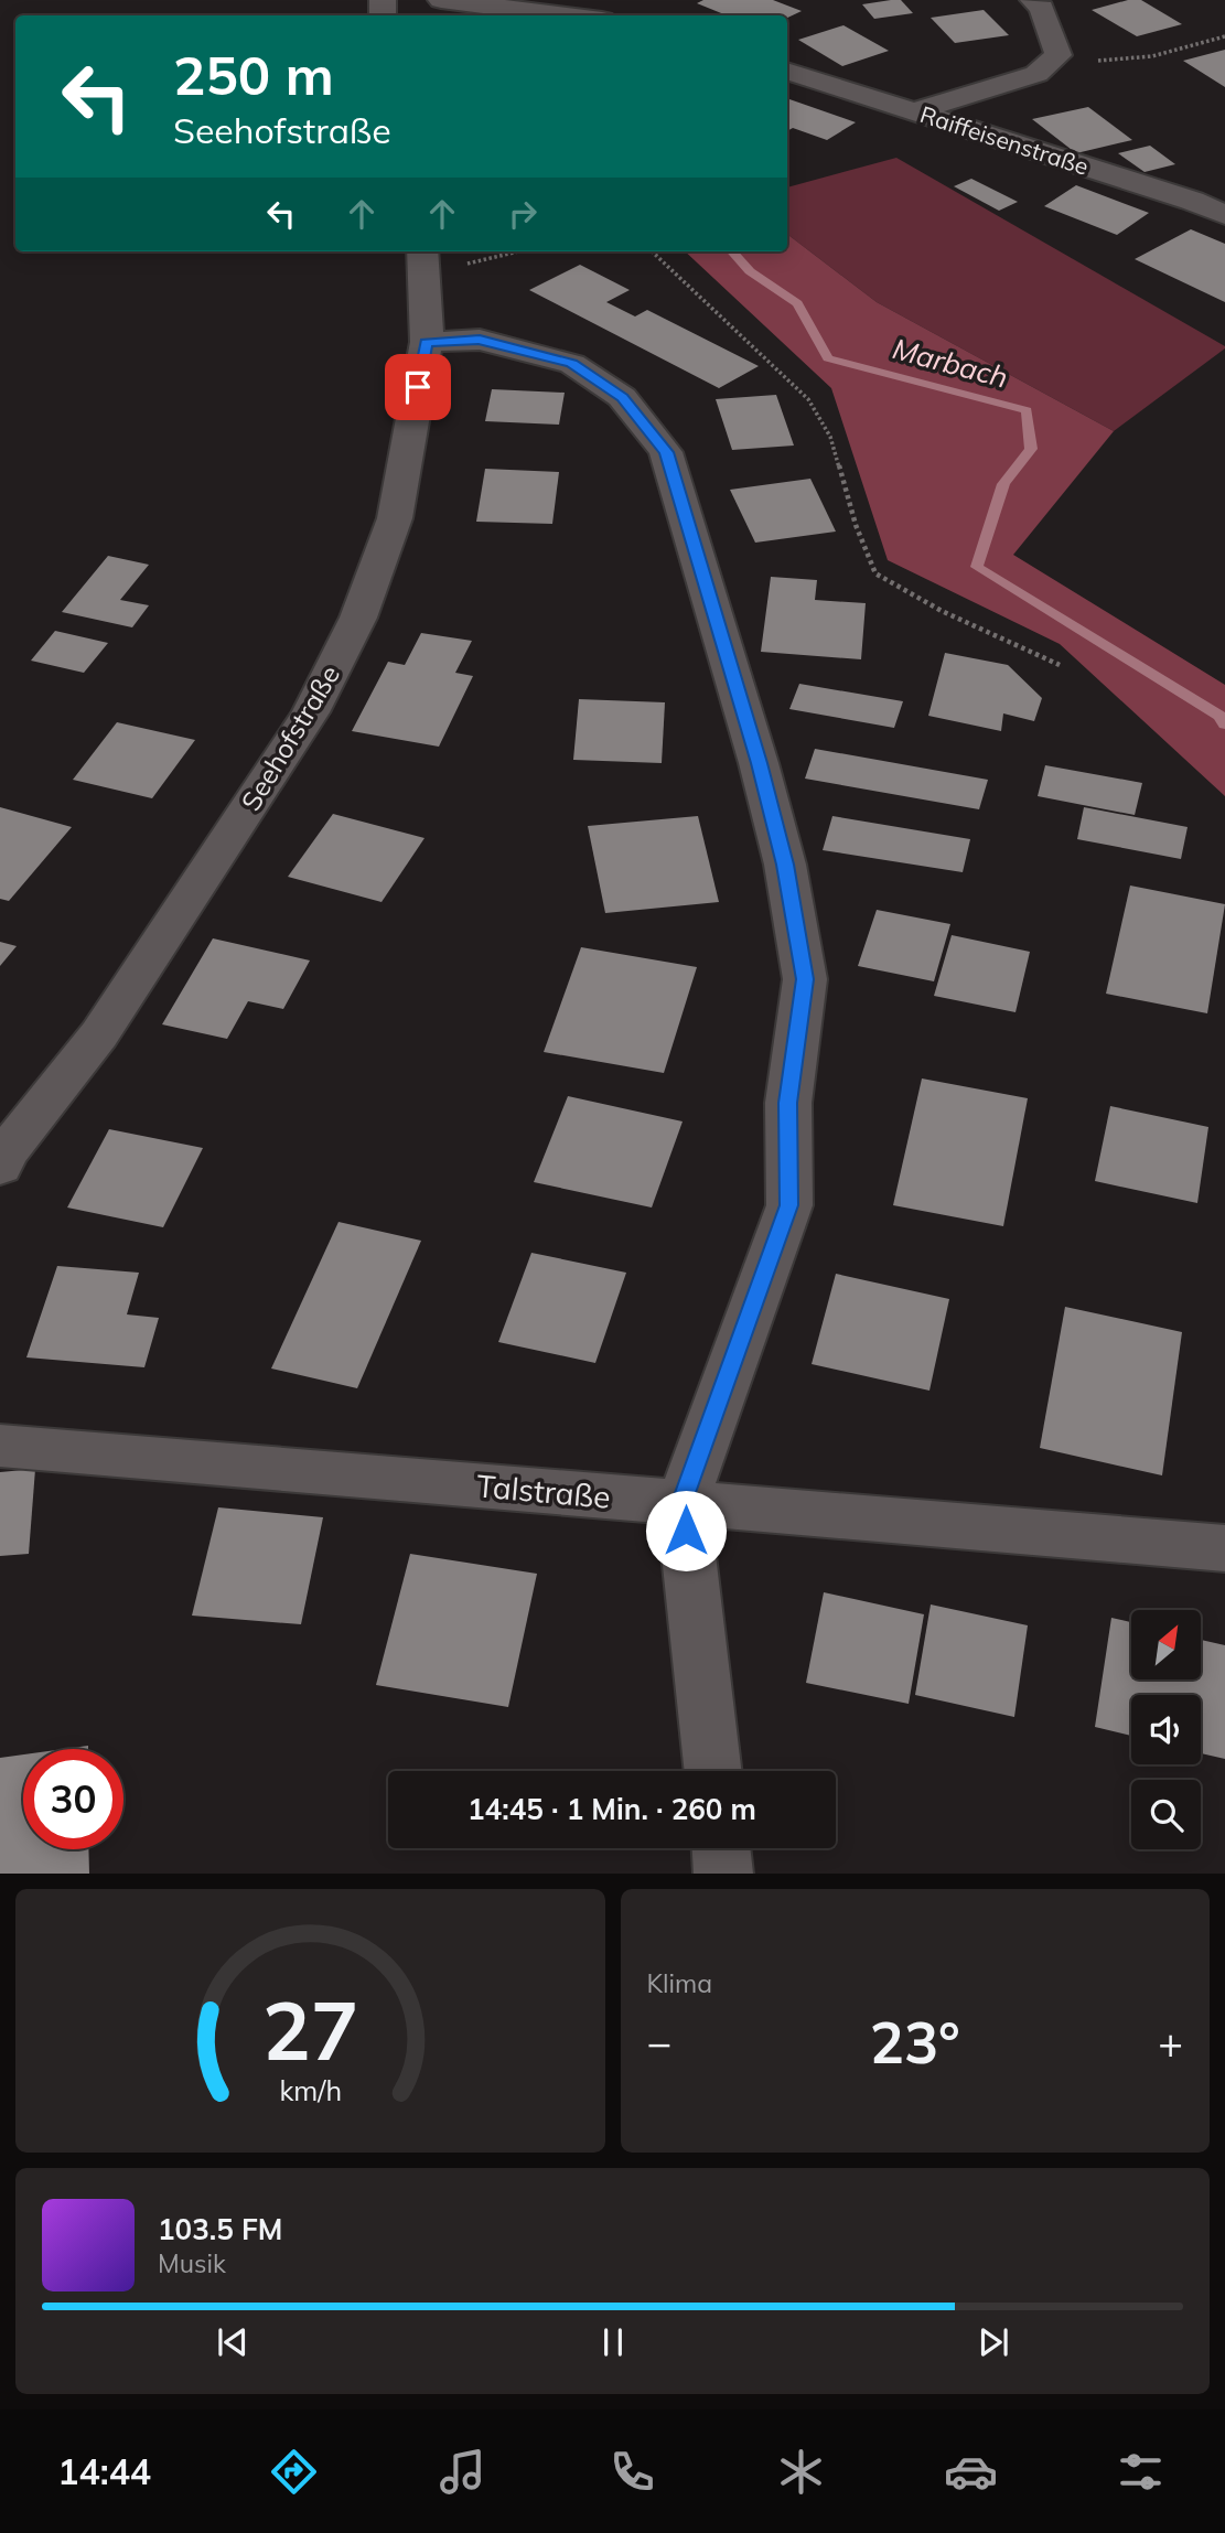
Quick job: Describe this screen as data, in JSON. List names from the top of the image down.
{
  "streets": {
    "street": ["Raiffeisenstraße", "Seehofstraße", "Talstraße"]
  },
  "water": ["Marbach"],
  "north": "top right",
  "page": {
    "turn": ["250 m", "Seehofstraße"],
    "limit": "30",
    "trip": "14:45 · 1 Min. · 260 m",
    "tile": "Klima",
    "heat": ["−", "23°", "+"],
    "song": ["103.5 FM", "Musik"],
    "tabs": "14:44",
    "gauge": ["27", "km/h"]
  }
}
